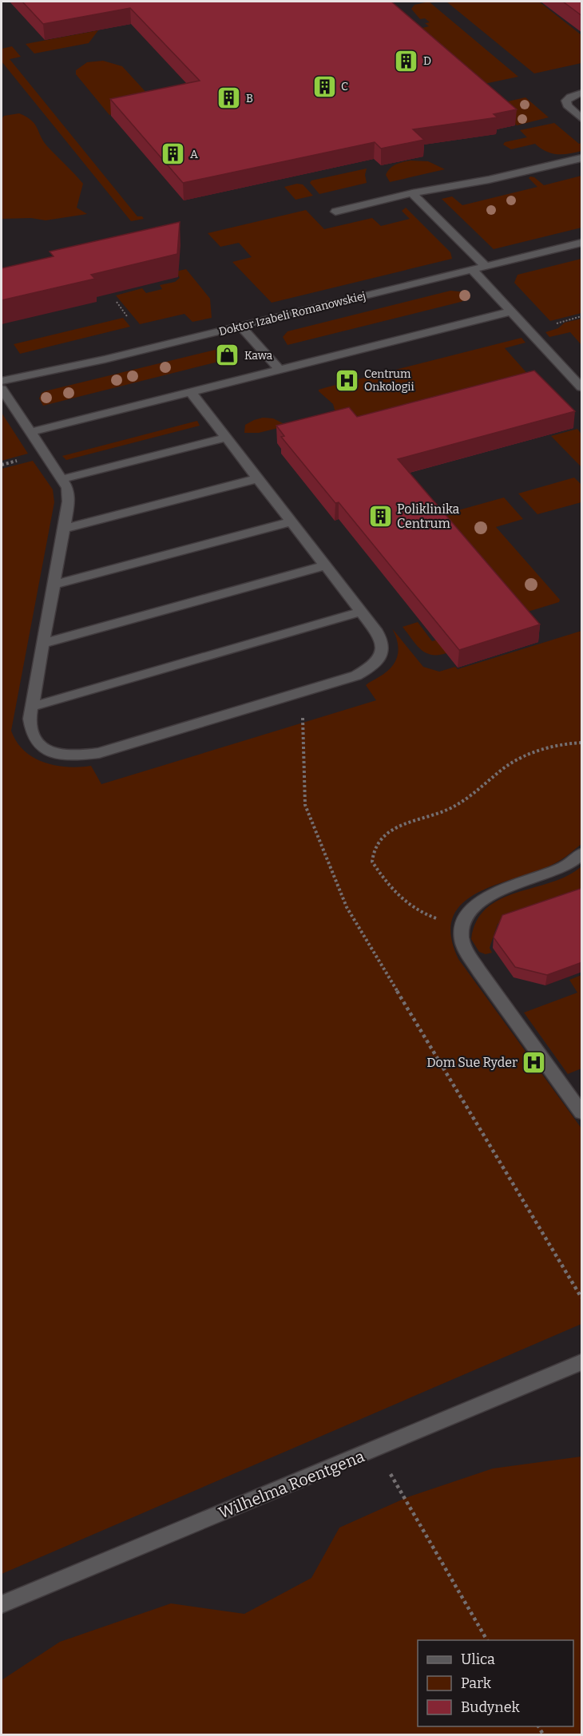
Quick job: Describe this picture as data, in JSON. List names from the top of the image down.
{
  "streets": {
    "street": ["Doktor Izabeli Romanowskiej", "Wilhelma Roentgena"]
  },
  "places": {
    "building": [
      "D",
      "C",
      "B",
      "A",
      "Poliklinika Centrum"
    ],
    "shop": ["Kawa"],
    "hospital": ["Centrum Onkologii", "Dom Sue Ryder"]
  },
  "legend": ["Ulica", "Park", "Budynek"]
}
